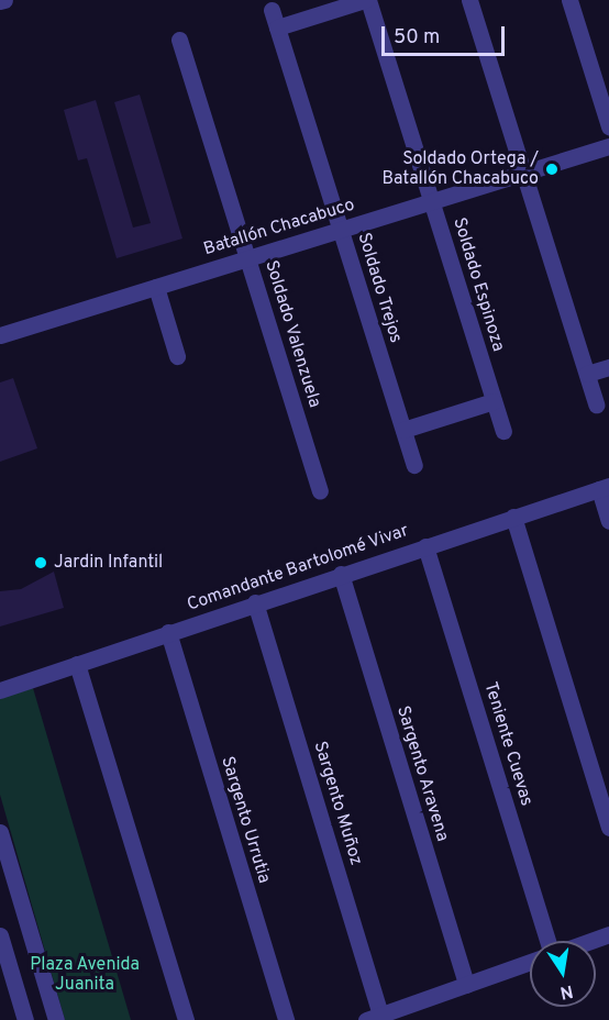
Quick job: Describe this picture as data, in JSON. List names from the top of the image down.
{
  "streets": {
    "street": [
      "Batallón Chacabuco",
      "Soldado Espinoza",
      "Soldado Trejos",
      "Soldado Valenzuela",
      "Comandante Bartolomé Vivar",
      "Teniente Cuevas",
      "Sargento Aravena",
      "Sargento Muñoz",
      "Sargento Urrutia"
    ]
  },
  "crossings": [
    ["Batallón Chacabuco", "Soldado Espinoza"],
    ["Batallón Chacabuco", "Soldado Trejos"],
    ["Batallón Chacabuco", "Soldado Valenzuela"],
    ["Comandante Bartolomé Vivar", "Teniente Cuevas"],
    ["Comandante Bartolomé Vivar", "Sargento Aravena"],
    ["Comandante Bartolomé Vivar", "Sargento Muñoz"],
    ["Comandante Bartolomé Vivar", "Sargento Urrutia"]
  ],
  "parks": ["Plaza Avenida Juanita"],
  "places": ["Soldado Ortega / Batallón Chacabuco", "Jardin Infantil"],
  "scale_bar": "50 m",
  "north": "bottom"
}
